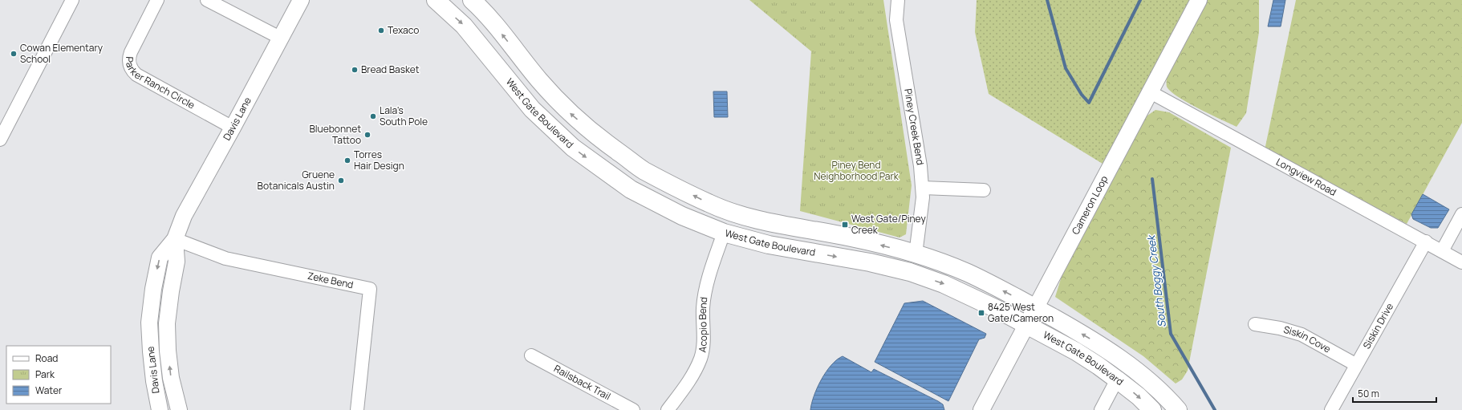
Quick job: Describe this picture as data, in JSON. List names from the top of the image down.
{
  "streets": {
    "main road": ["West Gate Boulevard"],
    "street": [
      "Parker Ranch Circle",
      "Davis Lane",
      "Piney Creek Bend",
      "Longview Road",
      "Cameron Loop",
      "Zeke Bend",
      "Acopio Bend",
      "Siskin Drive",
      "Siskin Cove",
      "Railsback Trail"
    ]
  },
  "crossings": [
    ["Parker Ranch Circle", "Davis Lane"],
    ["West Gate Boulevard", "Piney Creek Bend"],
    ["West Gate Boulevard", "Cameron Loop"],
    ["West Gate Boulevard", "Acopio Bend"],
    ["Davis Lane", "Zeke Bend"],
    ["Longview Road", "Cameron Loop"],
    ["Longview Road", "Siskin Drive"],
    ["Siskin Drive", "Siskin Cove"]
  ],
  "water": ["South Boggy Creek"],
  "parks": ["Piney Bend Neighborhood Park"],
  "places": {
    "other": [
      "Texaco",
      "Cowan Elementary School",
      "Bread Basket",
      "Lala's South Pole",
      "Bluebonnet Tattoo",
      "Torres Hair Design",
      "Gruene Botanicals Austin"
    ],
    "transit": ["West Gate/Piney Creek", "8425 West Gate/Cameron"]
  },
  "legend": ["Road", "Park", "Water"],
  "scale_bar": "50 m"
}
